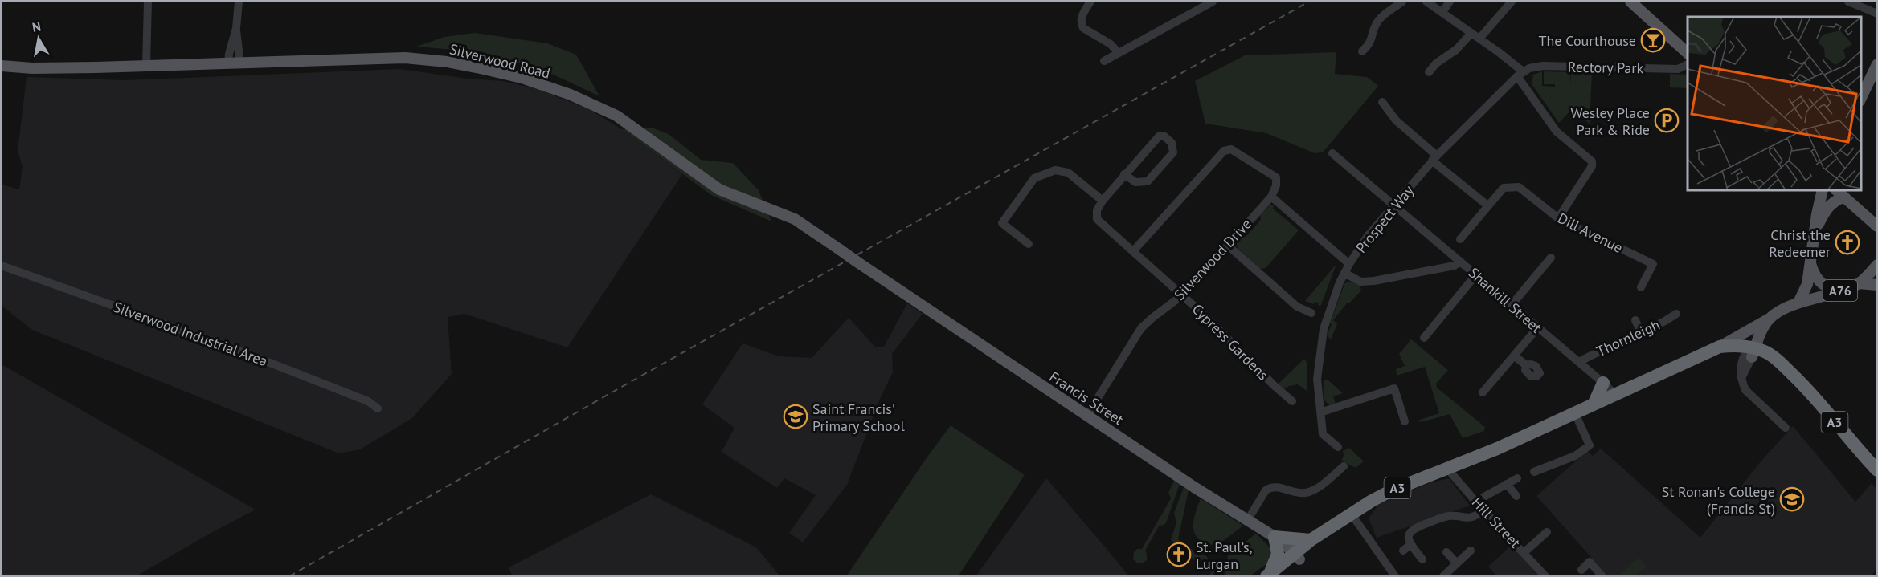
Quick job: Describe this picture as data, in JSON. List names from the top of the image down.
{
  "streets": {
    "highway": ["A3"],
    "main road": ["Silverwood Road", "A76", "Francis Street"],
    "street": [
      "Rectory Park",
      "Prospect Way",
      "Dill Avenue",
      "Silverwood Drive",
      "Shankill Street",
      "Silverwood Industrial Area",
      "Thornleigh",
      "Cypress Gardens",
      "Hill Street"
    ]
  },
  "crossings": [
    ["Silverwood Road", "Francis Street"],
    ["Rectory Park", "Prospect Way"],
    ["Prospect Way", "Shankill Street"],
    ["Silverwood Drive", "Cypress Gardens"],
    ["Silverwood Drive", "Francis Street"],
    ["Shankill Street", "Thornleigh"],
    ["Shankill Street", "A3"],
    ["Francis Street", "A3"],
    ["A3", "Hill Street"]
  ],
  "places": {
    "bar": ["The Courthouse"],
    "parking": ["Wesley Place Park & Ride"],
    "church": ["Christ the Redeemer", "St. Paul’s, Lurgan"],
    "school or university": ["Saint Francis' Primary School", "St Ronan's College (Francis St)"]
  },
  "north": "top"
}
